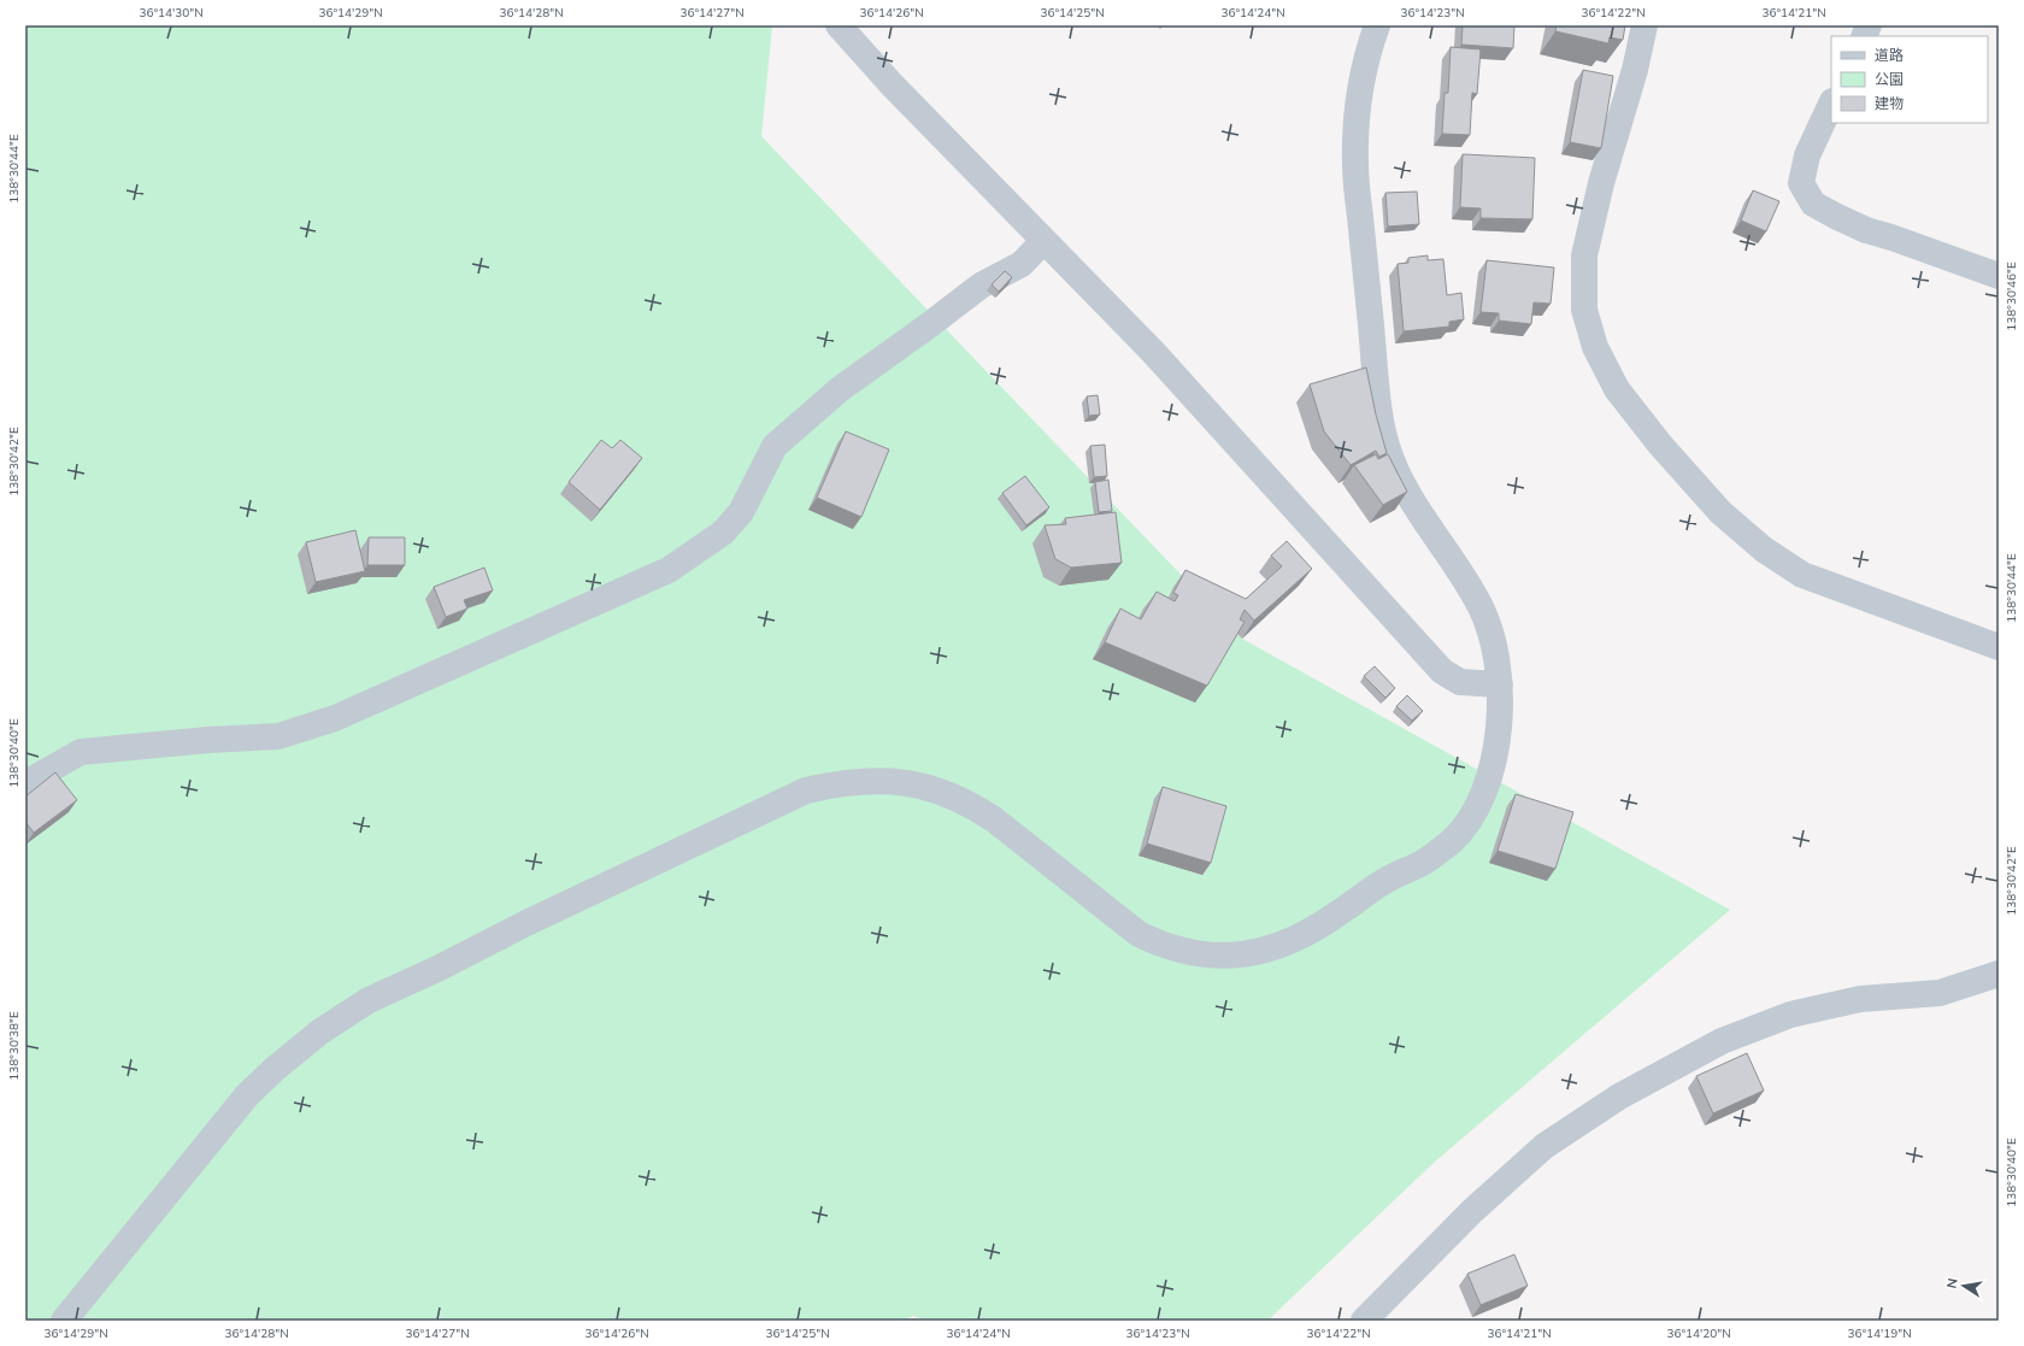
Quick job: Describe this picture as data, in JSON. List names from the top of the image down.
{
  "legend": ["道路", "公園", "建物"],
  "north": "left",
  "coordinates": [
    "36°14'30\"N",
    "36°14'29\"N",
    "36°14'28\"N",
    "36°14'27\"N",
    "36°14'26\"N",
    "36°14'25\"N",
    "36°14'24\"N",
    "36°14'23\"N",
    "36°14'22\"N",
    "36°14'21\"N",
    "138°30'44\"E",
    "138°30'46\"E",
    "138°30'42\"E",
    "138°30'40\"E",
    "138°30'38\"E",
    "36°14'20\"N",
    "36°14'19\"N"
  ]
}
